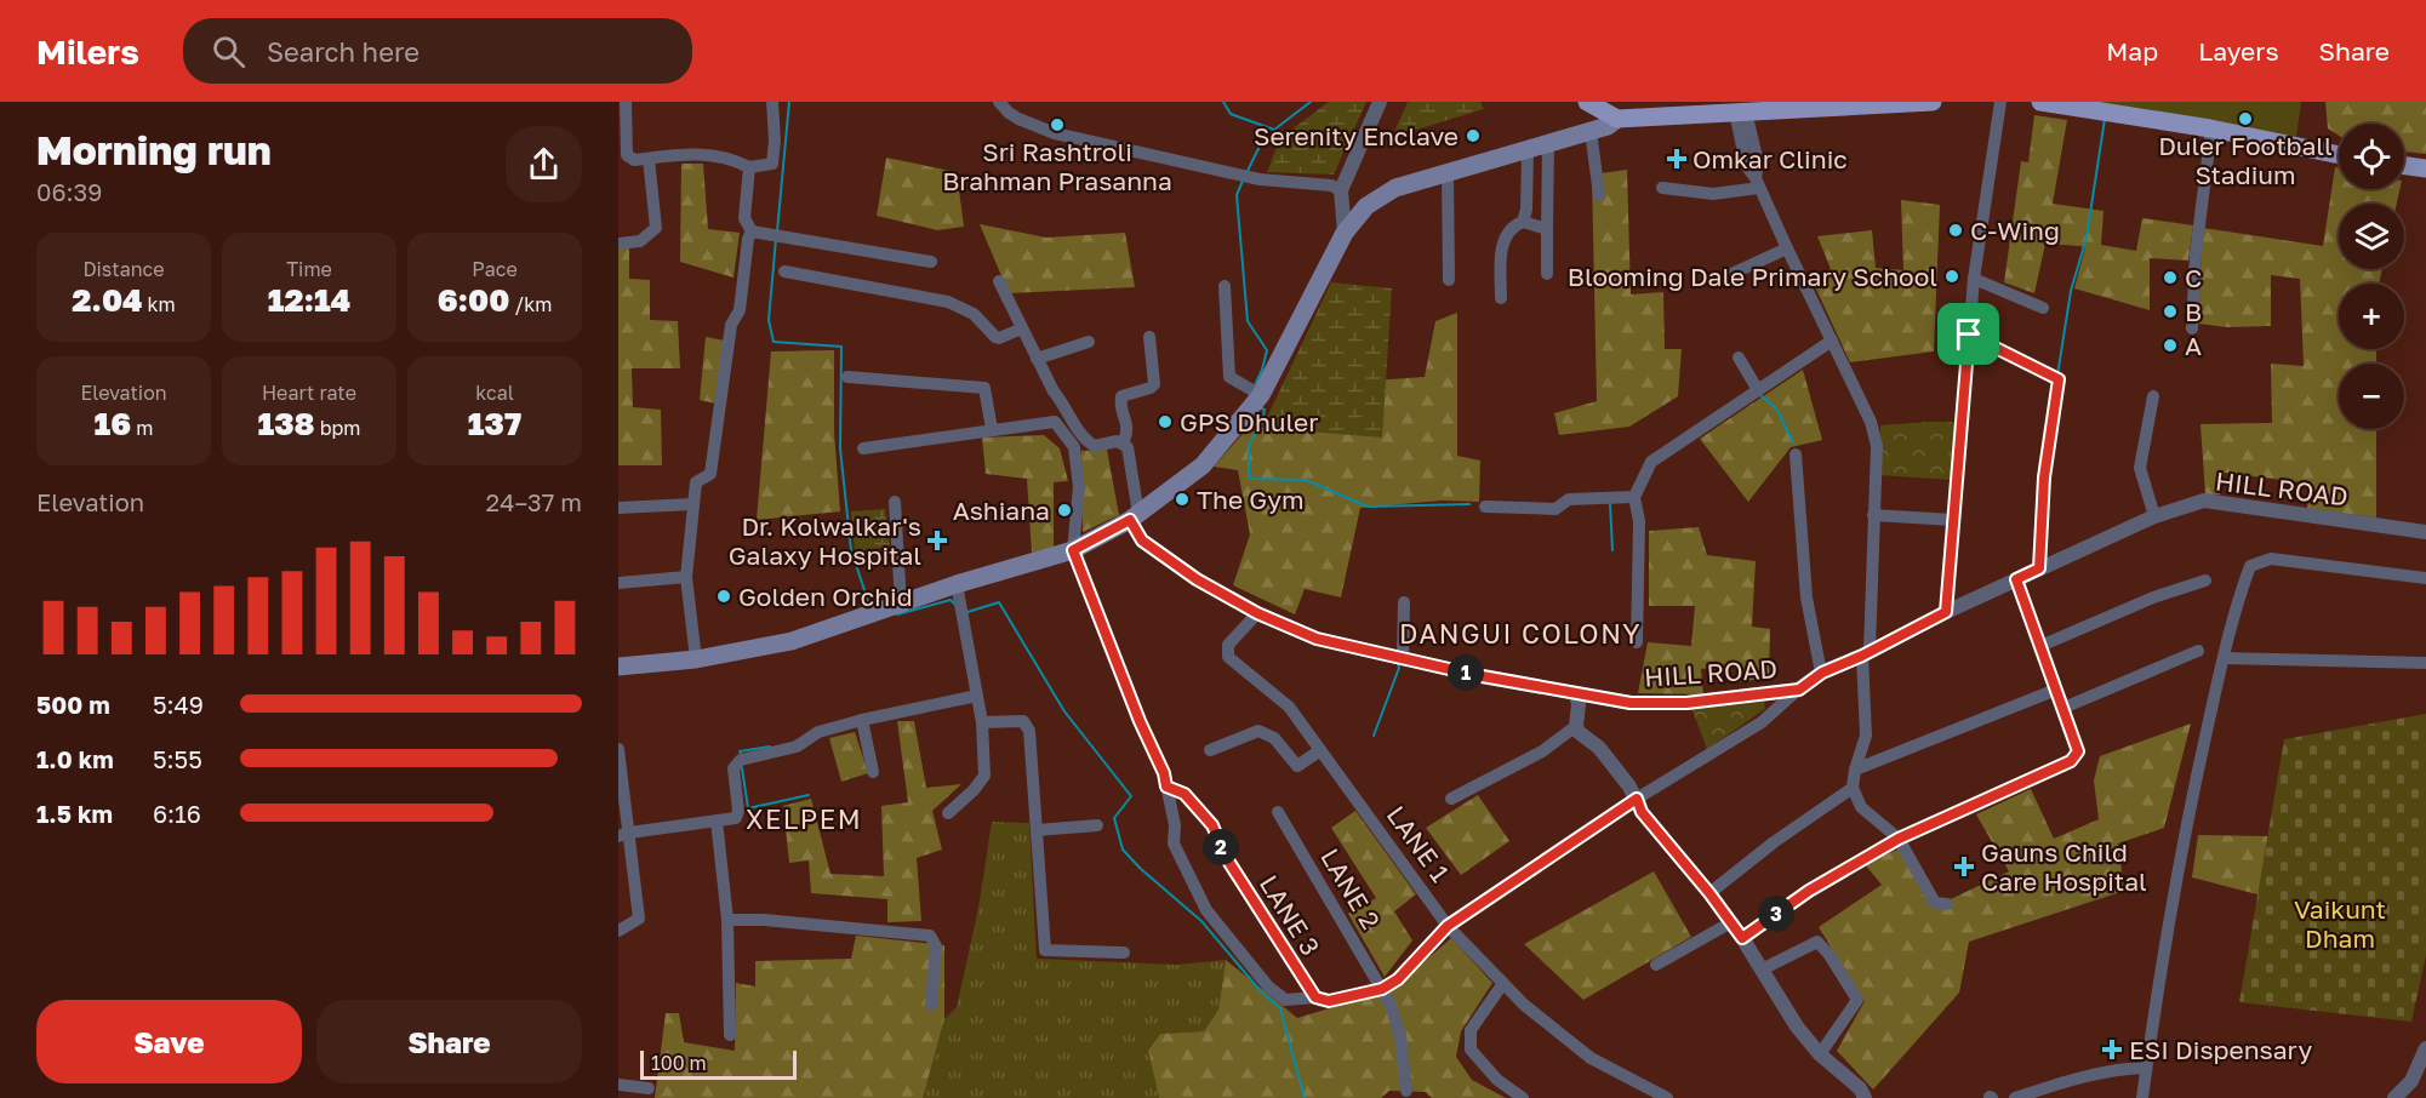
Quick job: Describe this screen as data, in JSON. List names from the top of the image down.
{
  "streets": {
    "street": [
      "HILL ROAD",
      "LANE 1",
      "LANE 2",
      "LANE 3"
    ]
  },
  "crossings": [
    ["HILL ROAD", "LANE 1"]
  ],
  "districts": ["DANGUI COLONY", "XELPEM"],
  "parks": ["Vaikunt Dham"],
  "places": {
    "other": [
      "Duler Football Stadium",
      "Sri Rashtroli Brahman Prasanna",
      "Serenity Enclave",
      "C-Wing",
      "Blooming Dale Primary School",
      "C",
      "B",
      "A",
      "GPS Dhuler",
      "The Gym",
      "Ashiana",
      "Golden Orchid"
    ],
    "health": [
      "Omkar Clinic",
      "Dr. Kolwalkar's Galaxy Hospital",
      "Gauns Child Care Hospital",
      "ESI Dispensary"
    ]
  },
  "scale_bar": "100 m",
  "page": {
    "header": "Milers",
    "search": "Search here",
    "nav": ["Map", "Layers", "Share"],
    "heading": ["Morning run", "06:39"],
    "map_buttons": ["+", "−"],
    "stats": [
      ["Distance", "2.04 km"],
      ["Time", "12:14"],
      ["Pace", "6:00 /km"],
      ["Elevation", "16 m"],
      ["Heart rate", "138 bpm"],
      ["kcal", "137"]
    ],
    "chart": ["Elevation", "24–37 m"],
    "pins": ["1", "2", "3"],
    "list": [
      {
        "name": "500 m",
        "note": "5:49"
      },
      {
        "name": "1.0 km",
        "note": "5:55"
      },
      {
        "name": "1.5 km",
        "note": "6:16"
      }
    ],
    "buttons": ["Save", "Share"],
    "scale": "100 m"
  }
}
